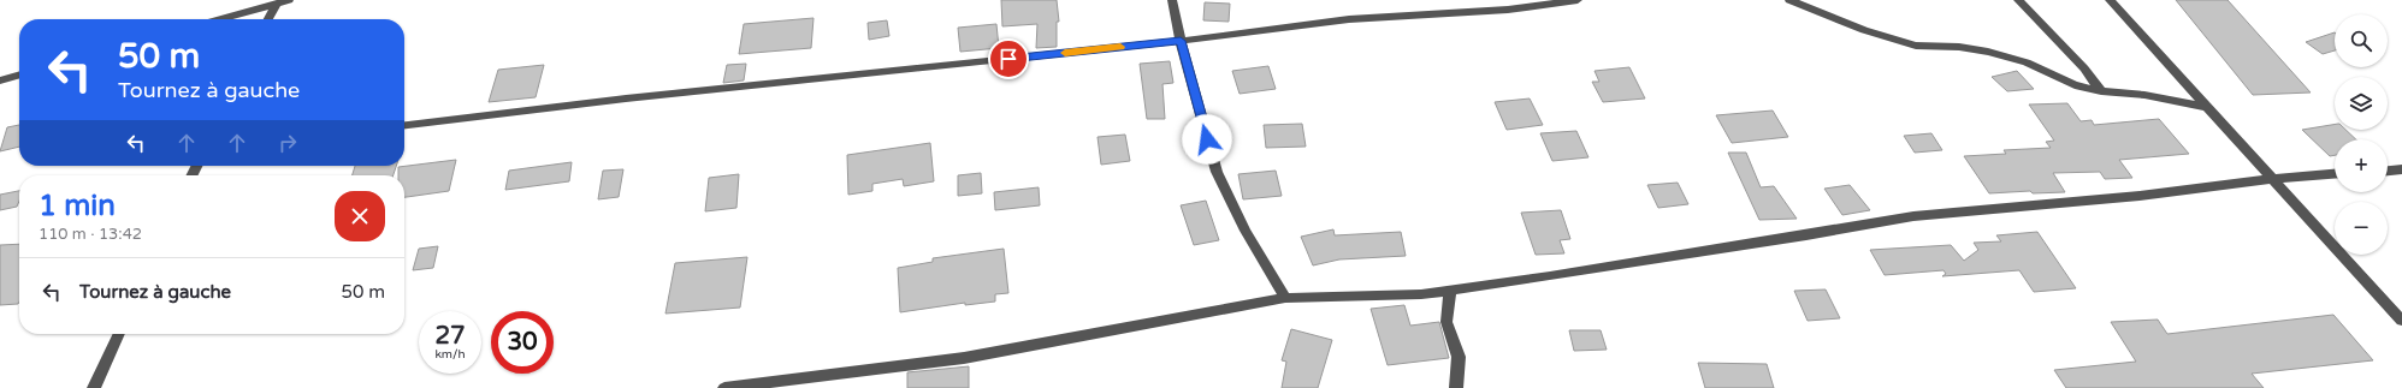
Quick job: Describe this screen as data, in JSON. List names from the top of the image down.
{
  "page": {
    "map_buttons": ["+", "−"],
    "turn": ["50 m", "Tournez à gauche"],
    "heading": ["1 min", "110 m · 13:42"],
    "list": [
      {
        "name": "Tournez à gauche",
        "value": "50 m"
      }
    ],
    "speed": "27 km/h",
    "limit": "30"
  }
}
